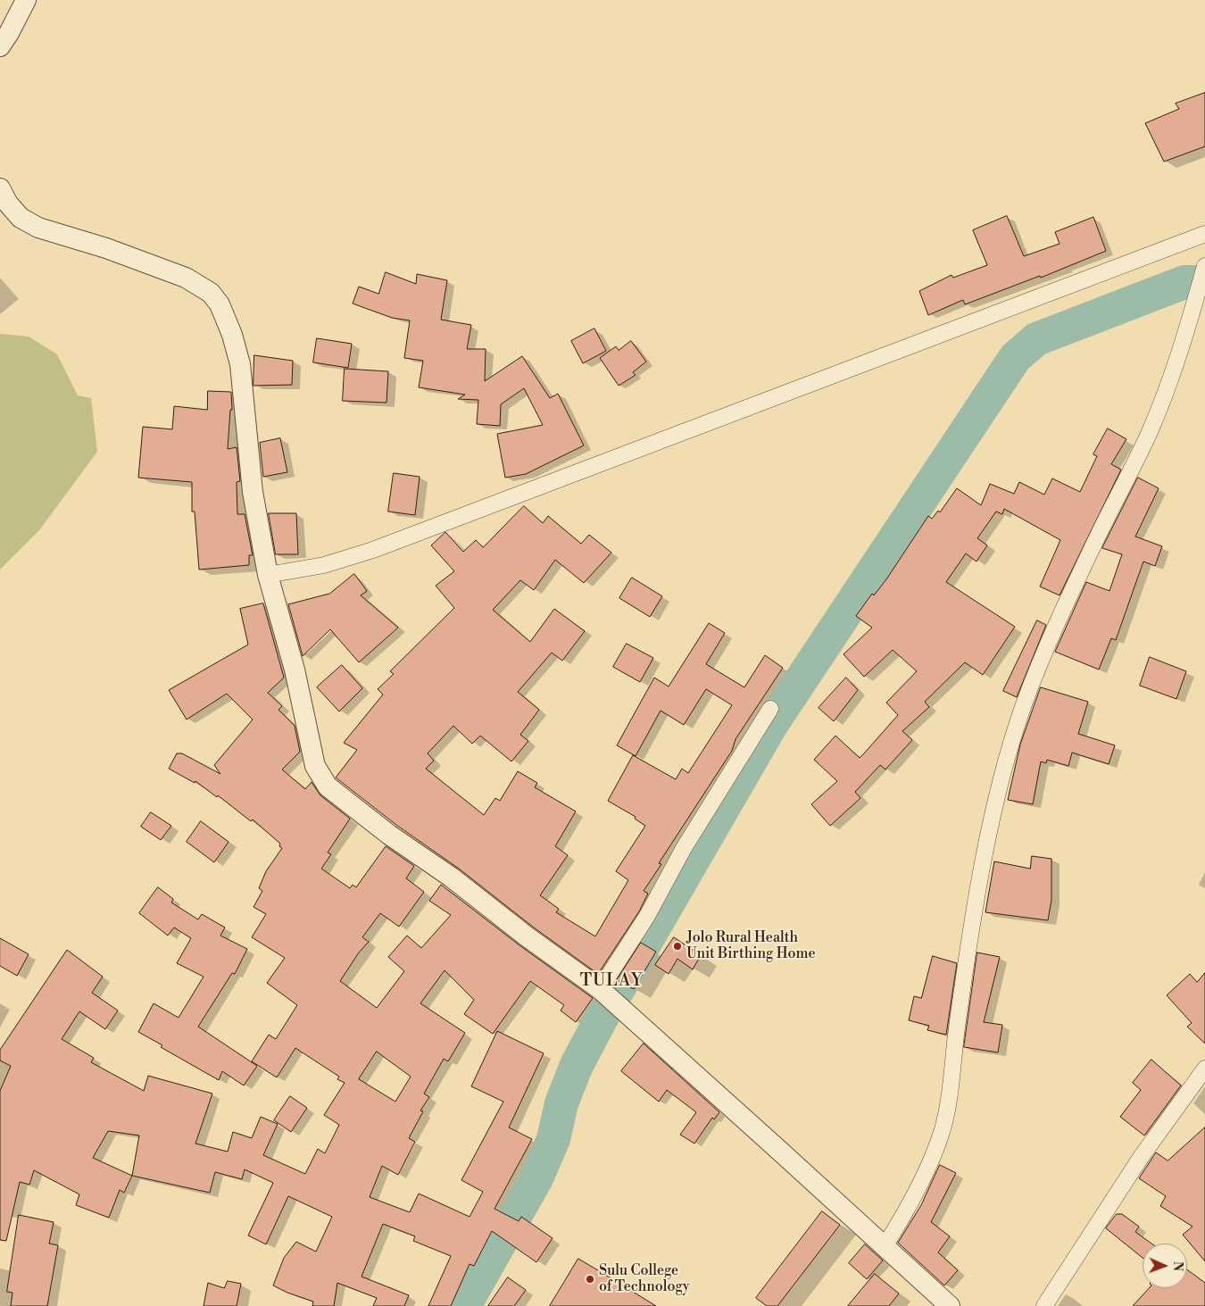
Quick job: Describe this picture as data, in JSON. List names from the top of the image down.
{
  "districts": ["TULAY"],
  "places": ["Jolo Rural Health Unit Birthing Home", "Sulu College of Technology"],
  "north": "right"
}
